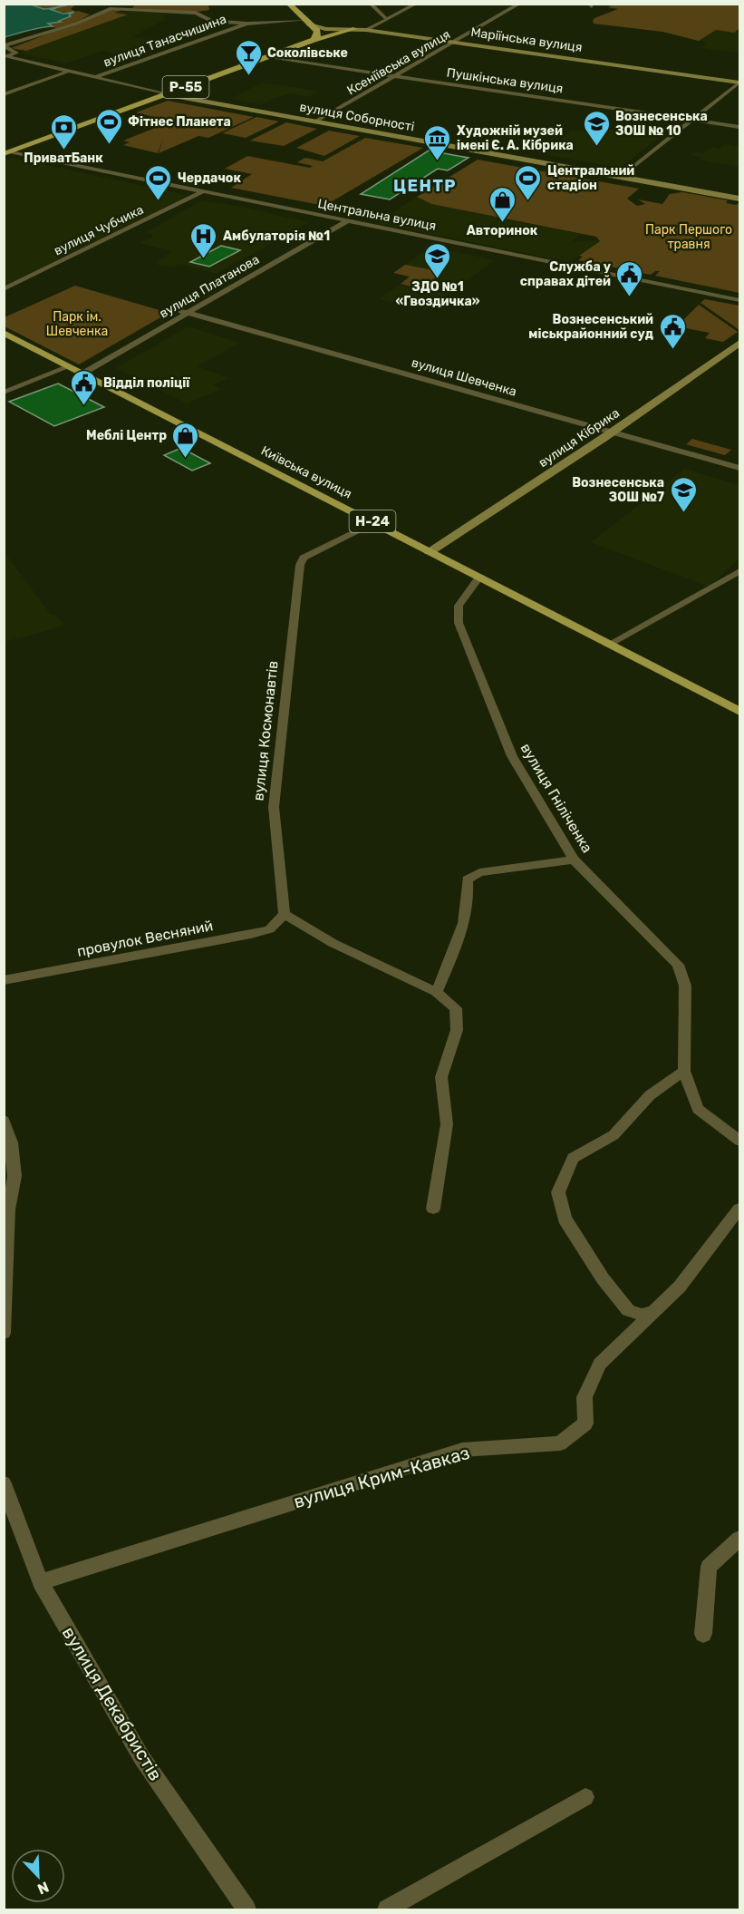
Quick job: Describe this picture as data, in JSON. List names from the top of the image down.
{
  "streets": {
    "main road": [
      "Маріїнська вулиця",
      "Р-55",
      "вулиця Соборності",
      "вулиця Кібрика",
      "Київська вулиця",
      "Н-24"
    ],
    "street": [
      "вулиця Танасчишина",
      "Ксеніївська вулиця",
      "Пушкінська вулиця",
      "Центральна вулиця",
      "вулиця Чубчика",
      "вулиця Платанова",
      "вулиця Шевченка",
      "вулиця Космонавтів",
      "вулиця Гніліченка",
      "провулок Весняний",
      "вулиця Крим-Кавказ",
      "вулиця Декабристів"
    ]
  },
  "crossings": [
    ["Маріїнська вулиця", "вулиця Танасчишина"],
    ["Маріїнська вулиця", "Ксеніївська вулиця"],
    ["вулиця Танасчишина", "вулиця Соборності"],
    ["Ксеніївська вулиця", "Пушкінська вулиця"],
    ["Ксеніївська вулиця", "вулиця Соборності"],
    ["Пушкінська вулиця", "Р-55"],
    ["Р-55", "вулиця Соборності"],
    ["Р-55", "Центральна вулиця"],
    ["Центральна вулиця", "вулиця Чубчика"],
    ["Центральна вулиця", "вулиця Платанова"],
    ["вулиця Платанова", "вулиця Шевченка"],
    ["вулиця Платанова", "Київська вулиця"],
    ["вулиця Шевченка", "вулиця Кібрика"],
    ["вулиця Кібрика", "Київська вулиця"],
    ["Київська вулиця", "вулиця Космонавтів"],
    ["Київська вулиця", "вулиця Гніліченка"],
    ["вулиця Космонавтів", "провулок Весняний"],
    ["вулиця Крим-Кавказ", "вулиця Декабристів"]
  ],
  "districts": ["ЦЕНТР"],
  "parks": ["Парк Першого травня", "Парк ім. Шевченка"],
  "places": {
    "bar": ["Соколівське"],
    "sports": ["Фітнес Планета", "Чердачок", "Центральний стадіон"],
    "school or university": ["Вознесенська ЗОШ № 10", "ЗДО №1 «Гвоздичка»", "Вознесенська ЗОШ №7"],
    "bank": ["ПриватБанк"],
    "museum": ["Художній музей імені Є. А. Кібрика"],
    "shop": ["Авторинок", "Меблі Центр"],
    "hospital": ["Амбулаторія №1"],
    "public building": ["Служба у справах дітей", "Вознесенський міськрайонний суд", "Відділ поліції"]
  },
  "north": "bottom right"
}
